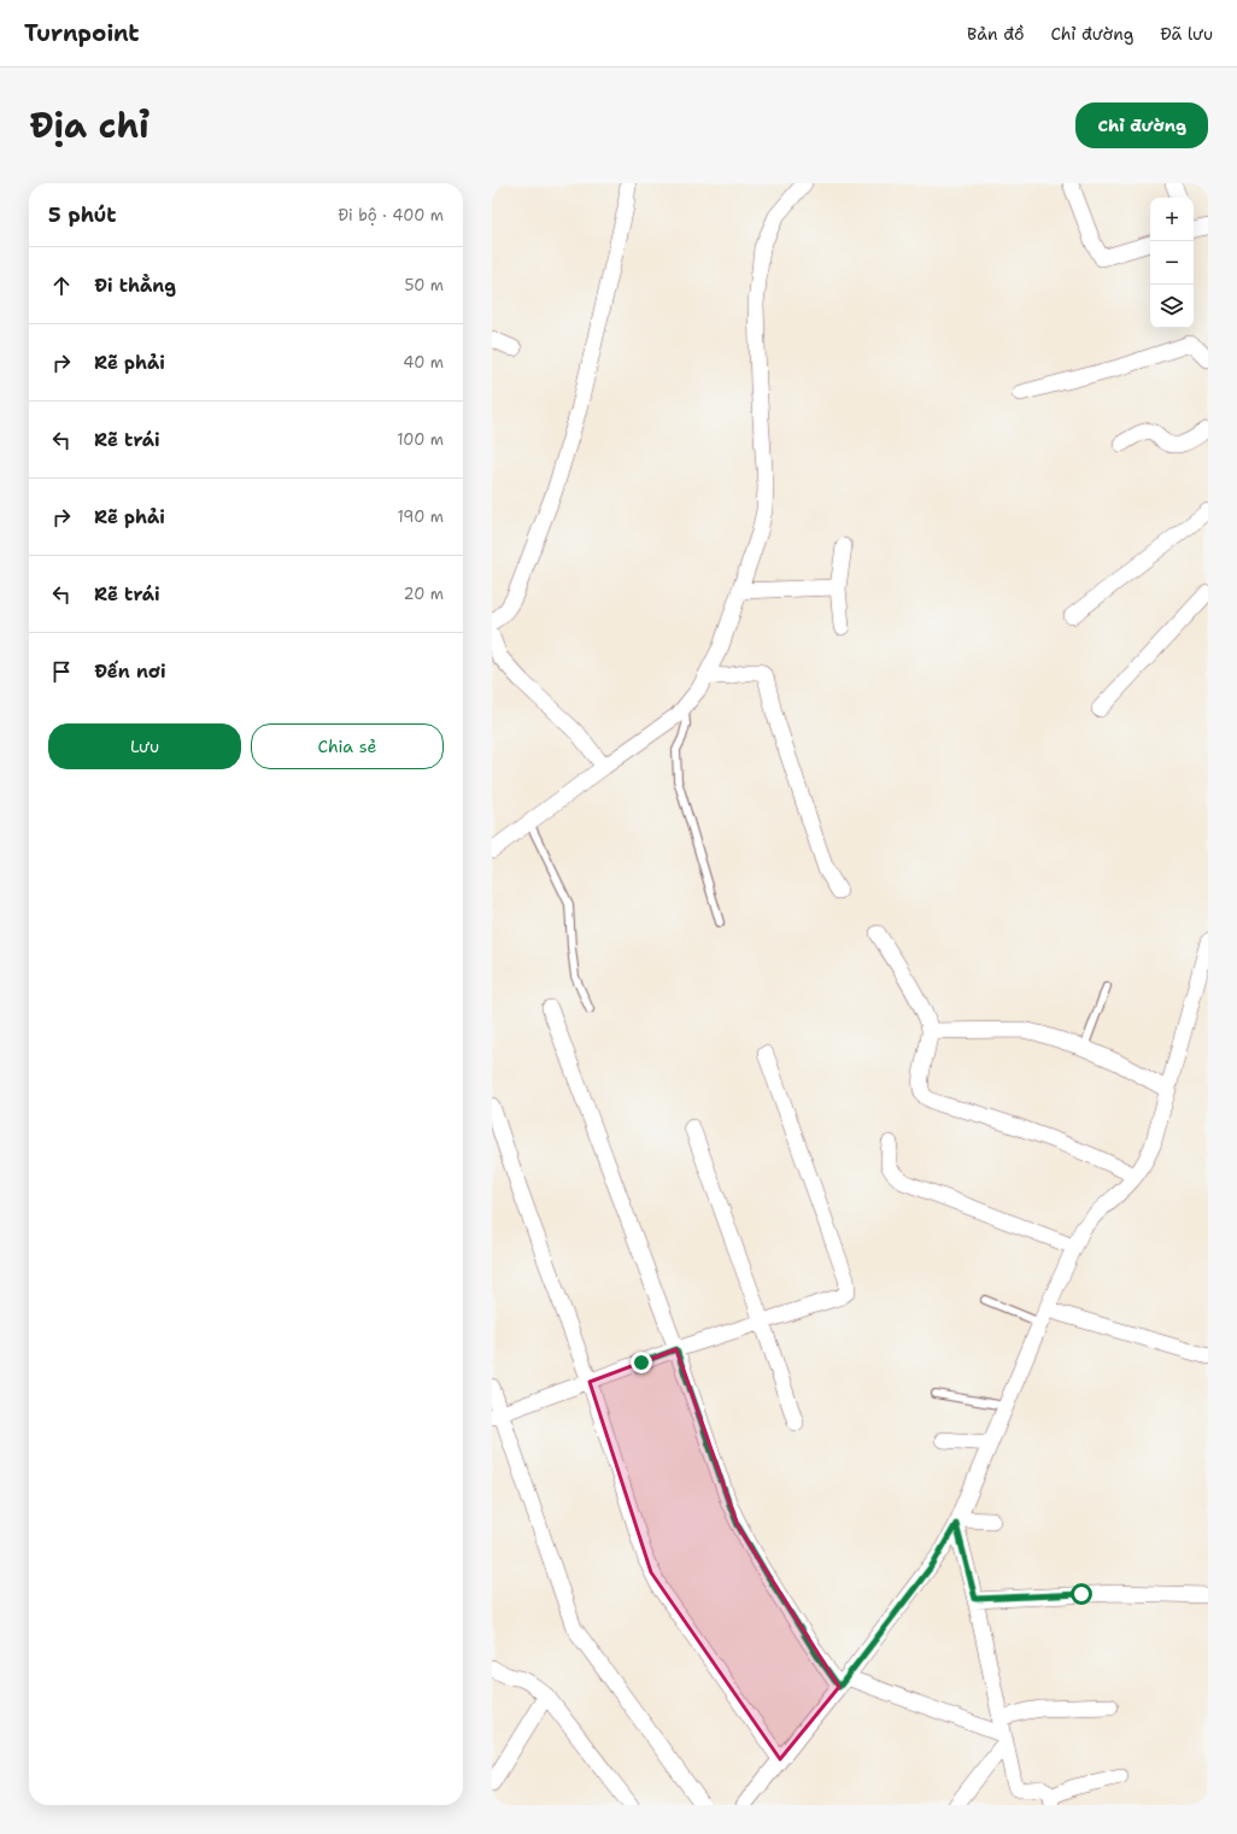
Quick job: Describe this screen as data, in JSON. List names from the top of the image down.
{
  "page": {
    "header": "Turnpoint",
    "nav": ["Bản đồ", "Chỉ đường", "Đã lưu"],
    "title": "Địa chỉ",
    "buttons": [
      "Chỉ đường",
      ["Lưu", "Chia sẻ"]
    ],
    "heading": ["5 phút", "Đi bộ · 400 m"],
    "map_buttons": ["+", "−"],
    "list": [
      ["Đi thẳng", "50 m"],
      ["Rẽ phải", "40 m"],
      ["Rẽ trái", "100 m"],
      ["Rẽ phải", "190 m"],
      ["Rẽ trái", "20 m"],
      "Đến nơi"
    ]
  }
}
